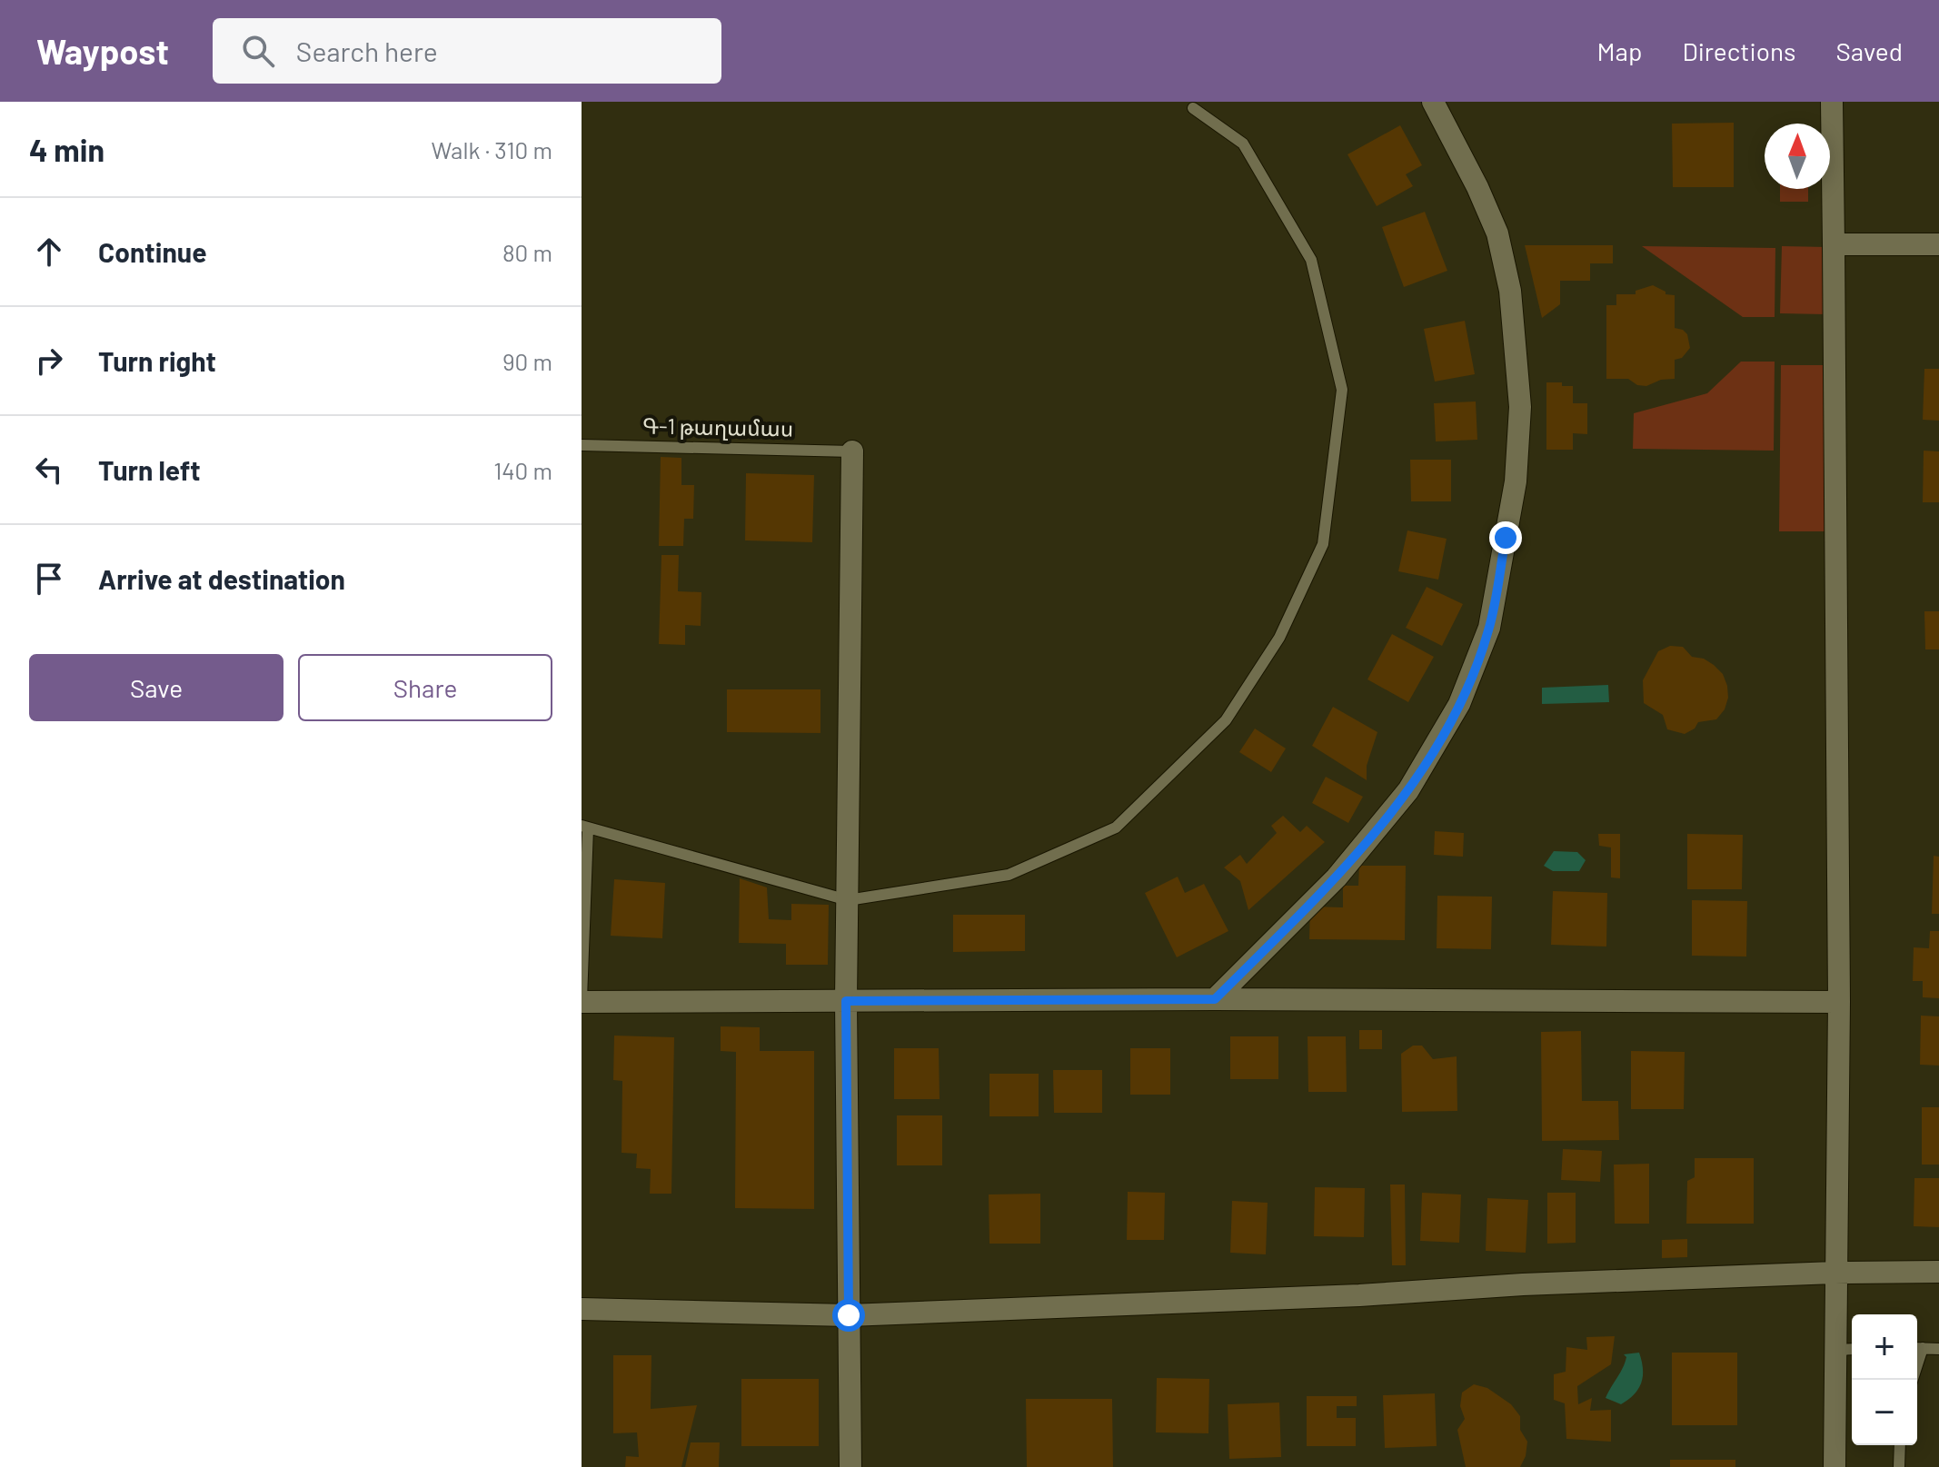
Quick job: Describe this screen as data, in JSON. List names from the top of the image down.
{
  "streets": {
    "lane": ["Գ-1 թաղամաս"]
  },
  "north": "top",
  "page": {
    "header": "Waypost",
    "search": "Search here",
    "nav": ["Map", "Directions", "Saved"],
    "heading": ["4 min", "Walk · 310 m"],
    "list": [
      ["Continue", "80 m"],
      ["Turn right", "90 m"],
      ["Turn left", "140 m"],
      "Arrive at destination"
    ],
    "buttons": ["Save", "Share"],
    "map_buttons": ["+", "−"]
  }
}
